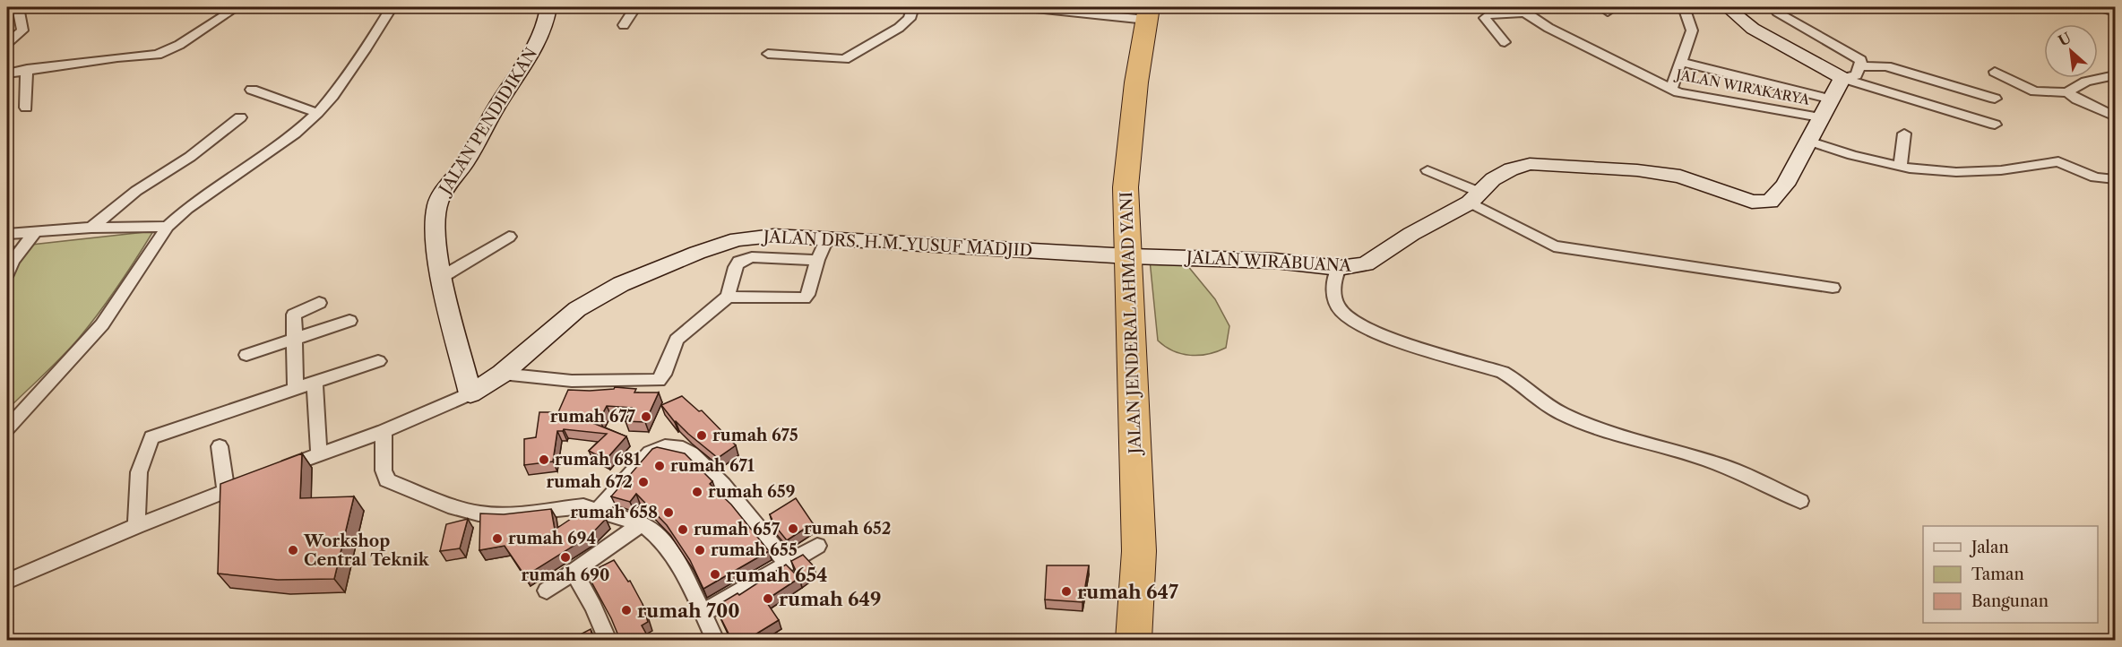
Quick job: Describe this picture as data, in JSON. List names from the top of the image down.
{
  "streets": {
    "highway": ["JALAN JENDERAL AHMAD YANI"],
    "street": [
      "JALAN WIRAKARYA",
      "JALAN PENDIDIKAN",
      "JALAN DRS. H.M. YUSUF MADJID",
      "JALAN WIRABUANA"
    ]
  },
  "crossings": [
    ["JALAN WIRAKARYA", "JALAN WIRABUANA"],
    ["JALAN PENDIDIKAN", "JALAN DRS. H.M. YUSUF MADJID"],
    ["JALAN DRS. H.M. YUSUF MADJID", "JALAN WIRABUANA"],
    ["JALAN DRS. H.M. YUSUF MADJID", "JALAN JENDERAL AHMAD YANI"],
    ["JALAN WIRABUANA", "JALAN JENDERAL AHMAD YANI"]
  ],
  "places": [
    "rumah 677",
    "rumah 675",
    "rumah 681",
    "rumah 671",
    "rumah 672",
    "rumah 659",
    "rumah 658",
    "rumah 652",
    "rumah 657",
    "rumah 694",
    "Workshop Central Teknik",
    "rumah 655",
    "rumah 690",
    "rumah 654",
    "rumah 647",
    "rumah 649",
    "rumah 700"
  ],
  "legend": ["Jalan", "Taman", "Bangunan"],
  "north": "top left"
}
